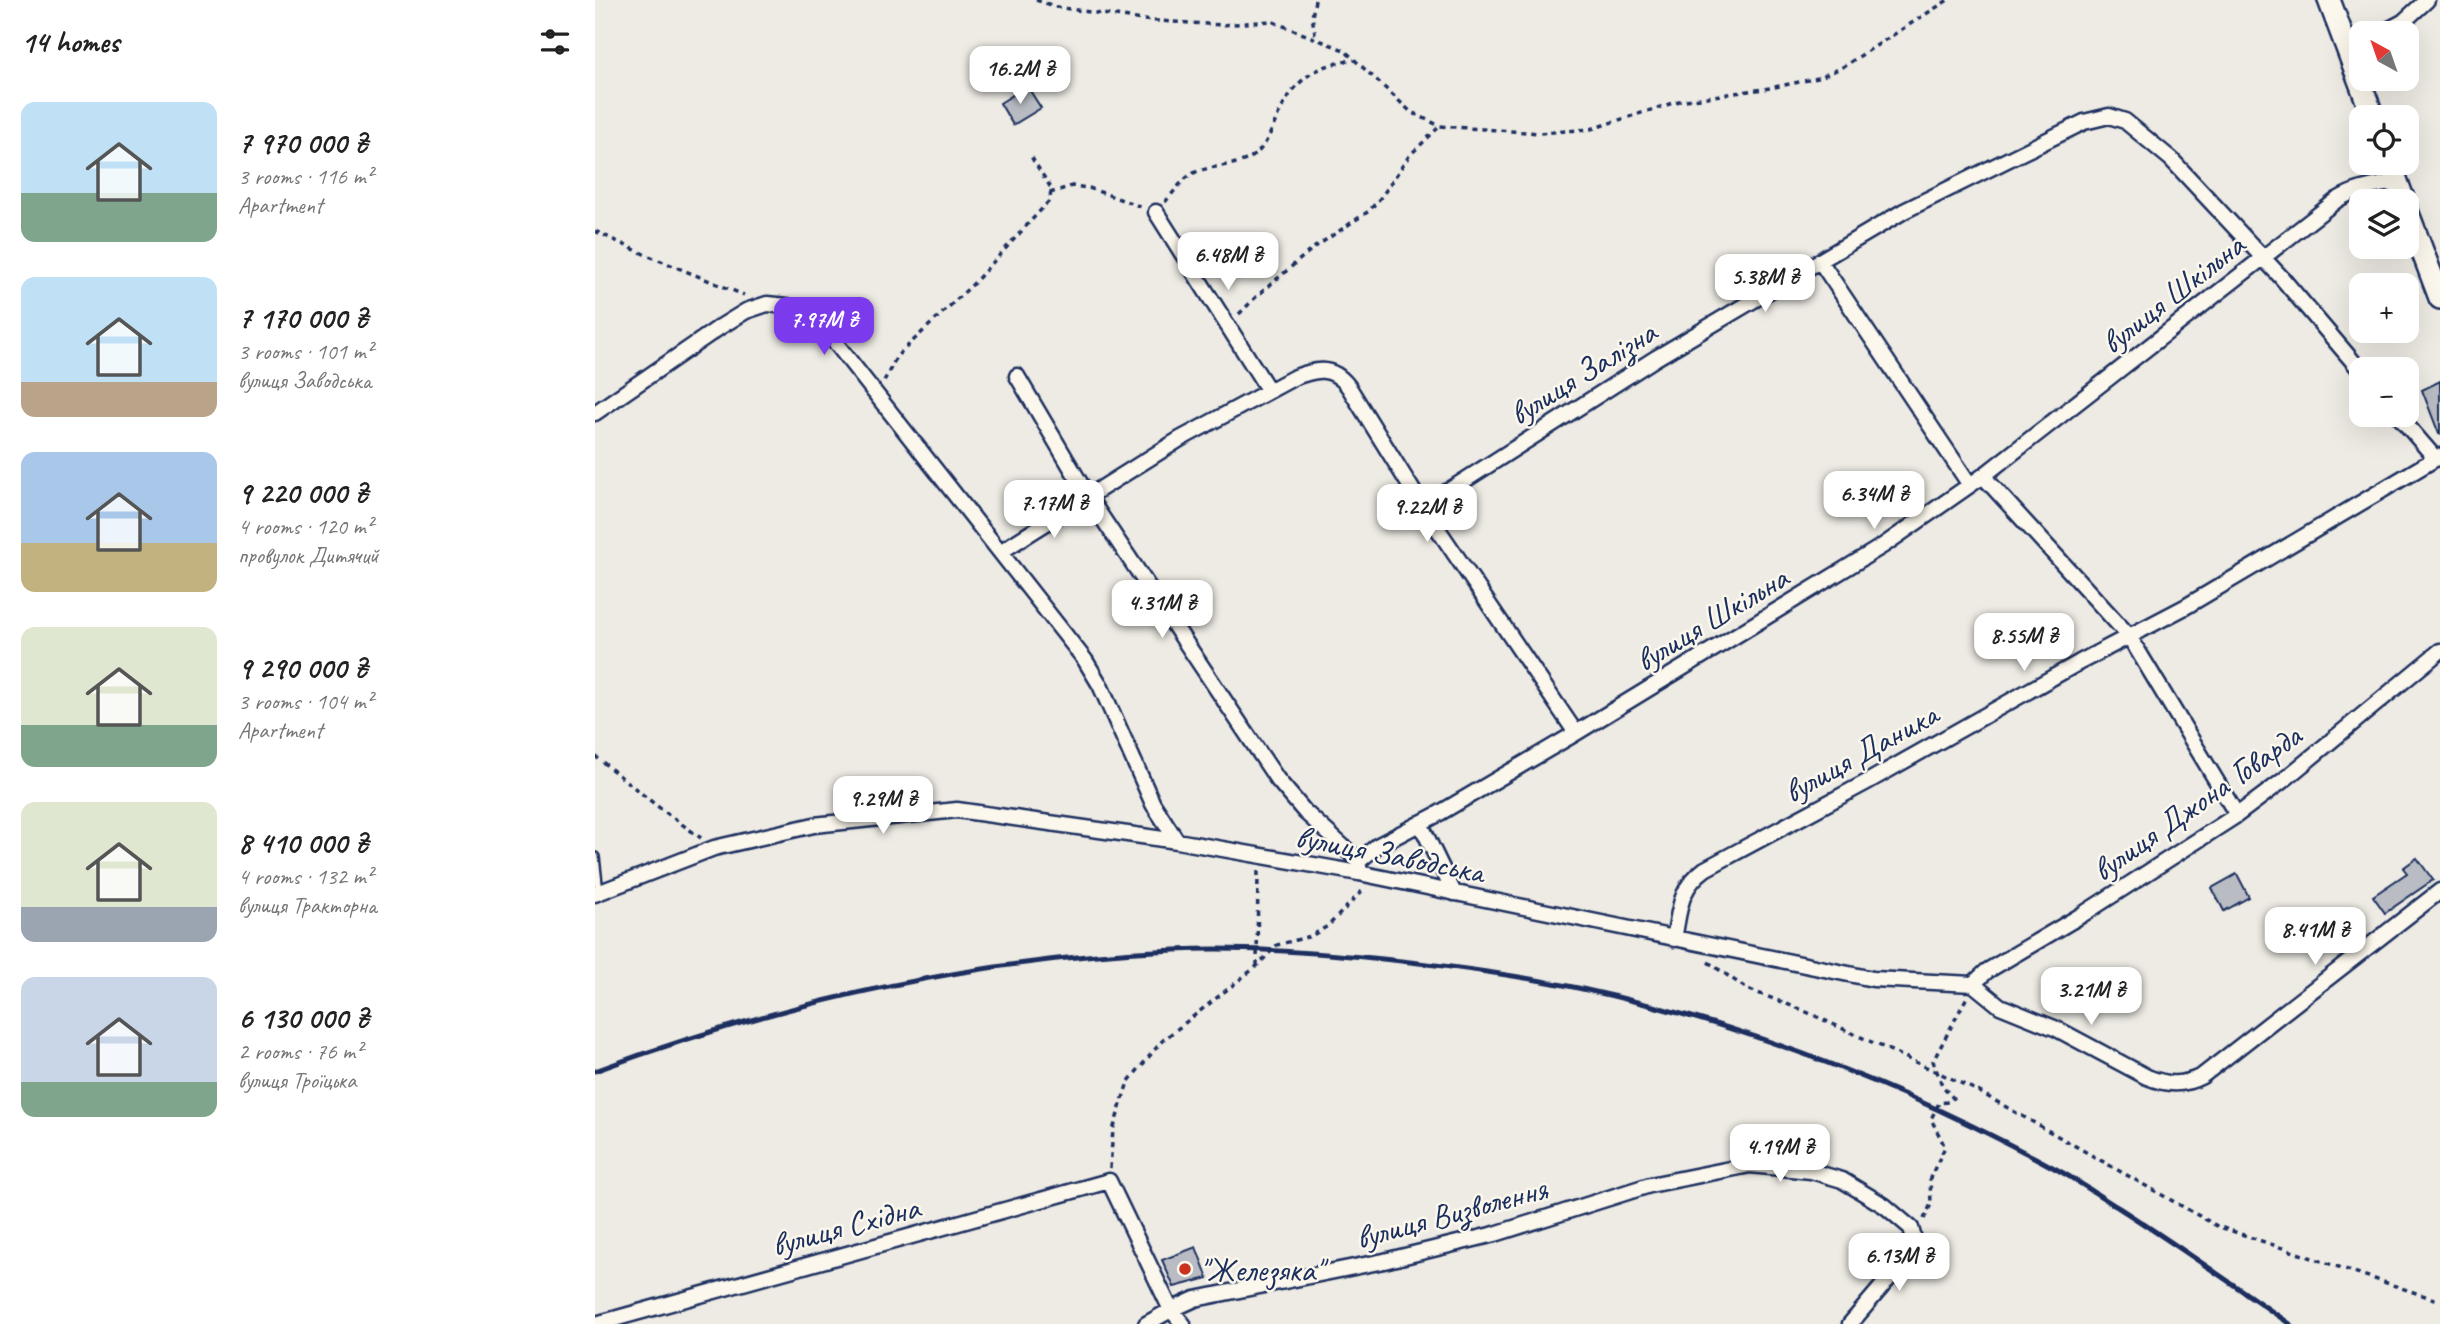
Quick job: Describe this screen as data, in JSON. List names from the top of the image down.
{
  "streets": {
    "street": [
      "вулиця Шкільна",
      "вулиця Залізна",
      "вулиця Даника",
      "вулиця Джона Говарда",
      "вулиця Заводська",
      "вулиця Визволення",
      "вулиця Східна"
    ]
  },
  "crossings": [
    ["вулиця Шкільна", "вулиця Залізна"],
    ["вулиця Шкільна", "вулиця Заводська"],
    ["вулиця Даника", "вулиця Заводська"],
    ["вулиця Джона Говарда", "вулиця Заводська"]
  ],
  "places": ["\"Железяка\""],
  "north": "top left",
  "page": {
    "heading": "14 homes",
    "map_buttons": ["+", "−"],
    "price": [
      "16.2M ₴",
      "6.48M ₴",
      "5.38M ₴",
      "7.97M ₴",
      "6.34M ₴",
      "7.17M ₴",
      "9.22M ₴",
      "4.31M ₴",
      "8.55M ₴",
      "9.29M ₴",
      "8.41M ₴",
      "3.21M ₴",
      "4.19M ₴",
      "6.13M ₴"
    ],
    "list": [
      {
        "name": "7 970 000 ₴",
        "note": "3 rooms · 116 m² · Apartment"
      },
      {
        "name": "7 170 000 ₴",
        "note": "3 rooms · 101 m² · вулиця Заводська"
      },
      {
        "name": "9 220 000 ₴",
        "note": "4 rooms · 120 m² · провулок Дитячий"
      },
      {
        "name": "9 290 000 ₴",
        "note": "3 rooms · 104 m² · Apartment"
      },
      {
        "name": "8 410 000 ₴",
        "note": "4 rooms · 132 m² · вулиця Тракторна"
      },
      {
        "name": "6 130 000 ₴",
        "note": "2 rooms · 76 m² · вулиця Троїцька"
      }
    ]
  }
}
